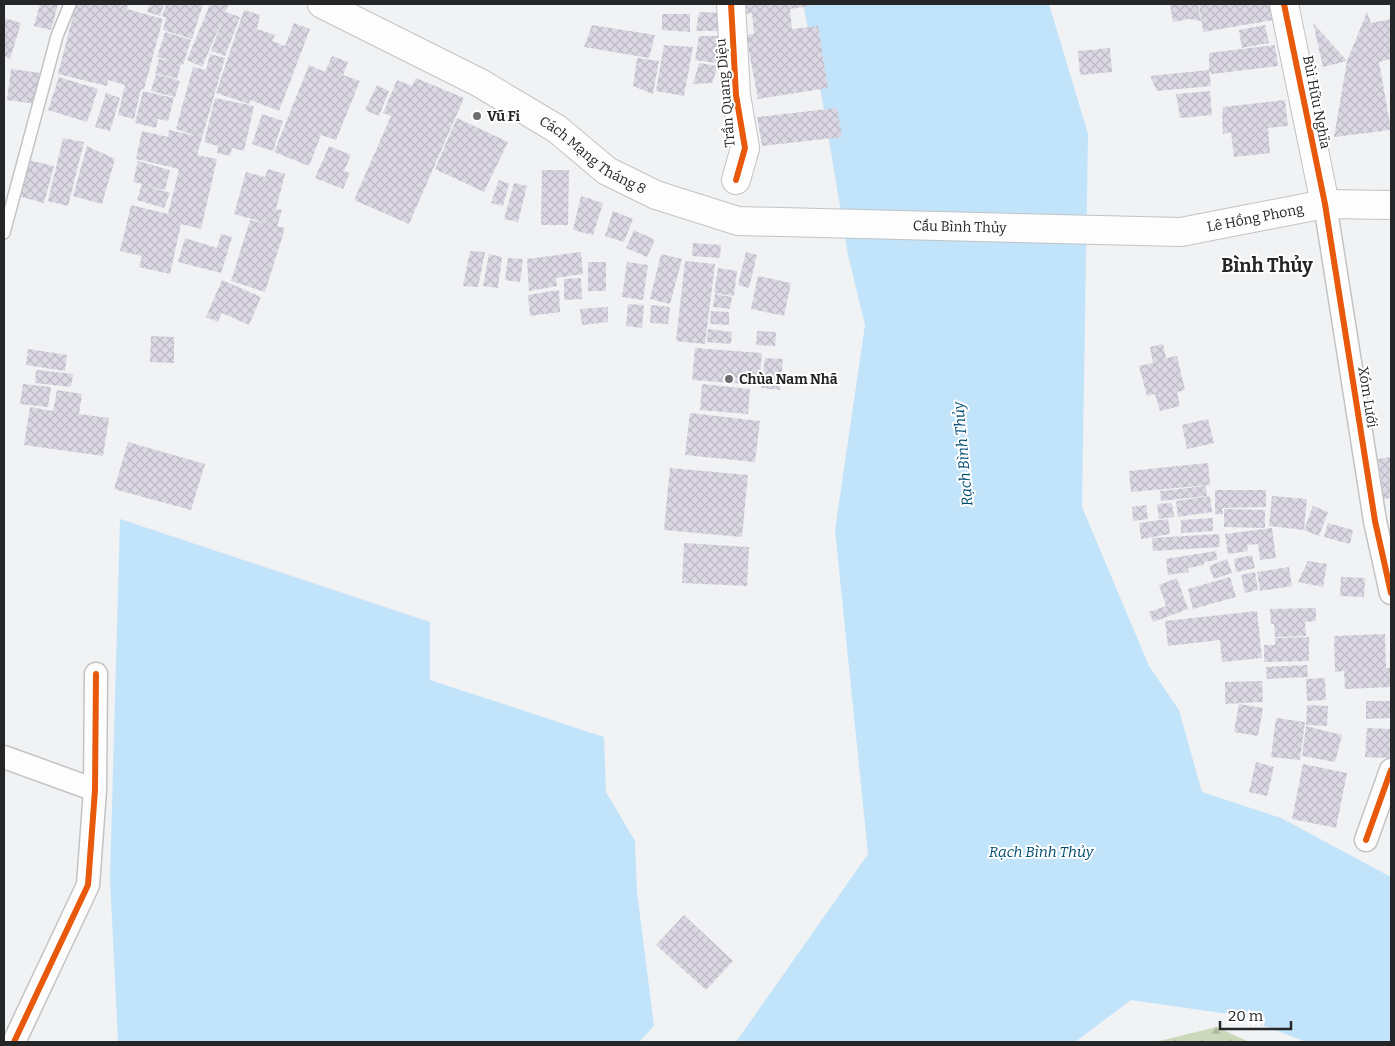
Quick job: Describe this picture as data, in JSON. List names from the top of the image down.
{
  "streets": {
    "main road": [
      "Trần Quang Diệu",
      "Bùi Hữu Nghĩa",
      "Cách Mạng Tháng 8",
      "Lê Hồng Phong",
      "Cầu Bình Thủy"
    ],
    "street": ["Xóm Lưới"]
  },
  "crossings": [
    ["Bùi Hữu Nghĩa", "Lê Hồng Phong"],
    ["Bùi Hữu Nghĩa", "Xóm Lưới"],
    ["Cách Mạng Tháng 8", "Cầu Bình Thủy"],
    ["Lê Hồng Phong", "Cầu Bình Thủy"],
    ["Lê Hồng Phong", "Xóm Lưới"]
  ],
  "districts": ["Bình Thủy"],
  "water": ["Rạch Bình Thủy"],
  "places": ["Vũ Fi", "Chùa Nam Nhã"],
  "scale_bar": "20 m"
}
